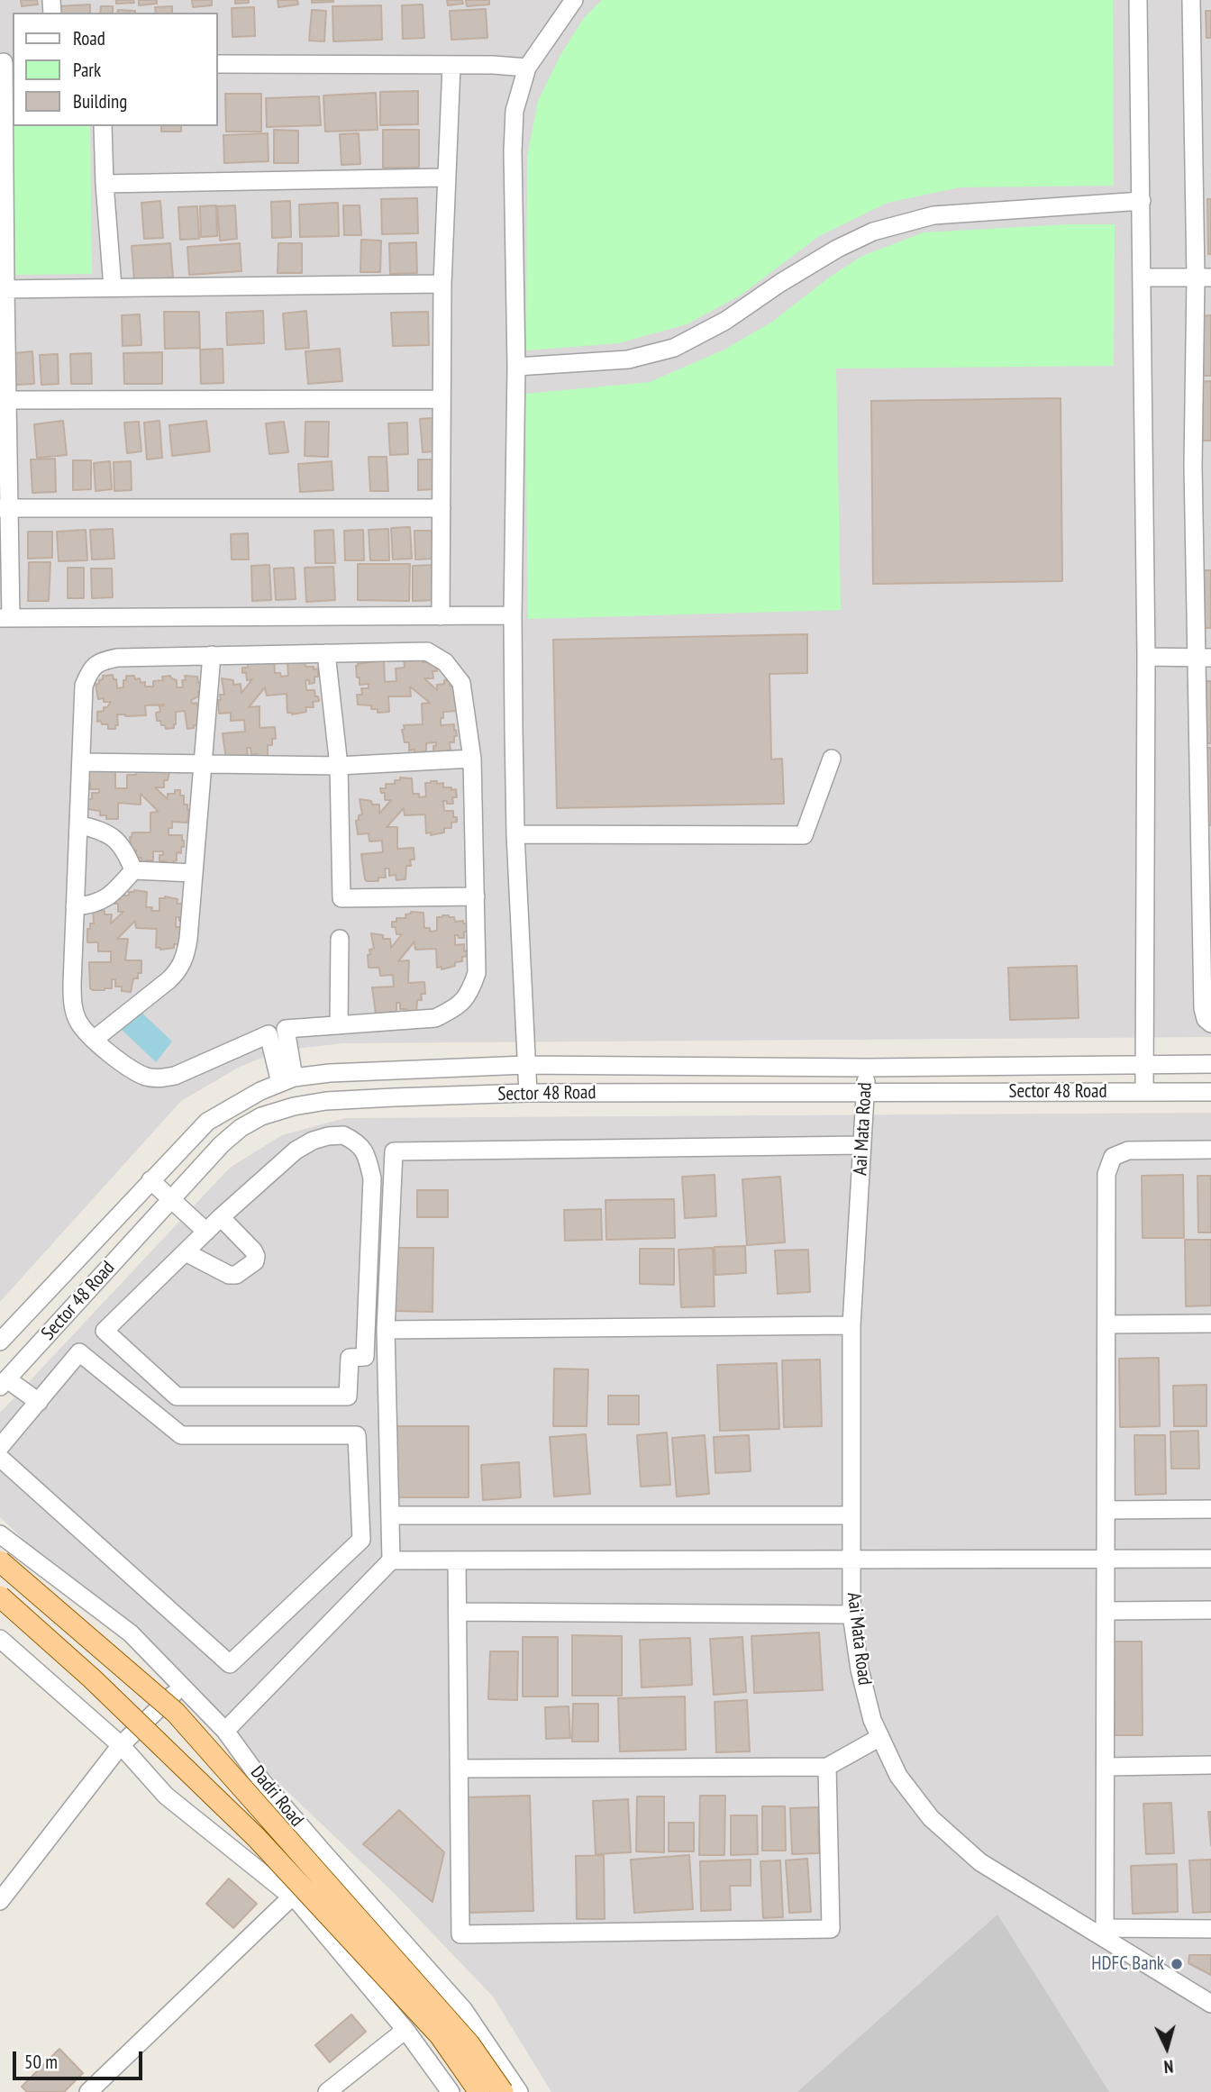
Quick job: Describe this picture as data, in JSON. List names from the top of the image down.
{
  "streets": {
    "street": ["Sector 48 Road", "Aai Mata Road", "Dadri Road"]
  },
  "crossings": [
    ["Sector 48 Road", "Aai Mata Road"]
  ],
  "places": ["HDFC Bank"],
  "legend": ["Road", "Park", "Building"],
  "scale_bar": "50 m",
  "north": "bottom"
}
